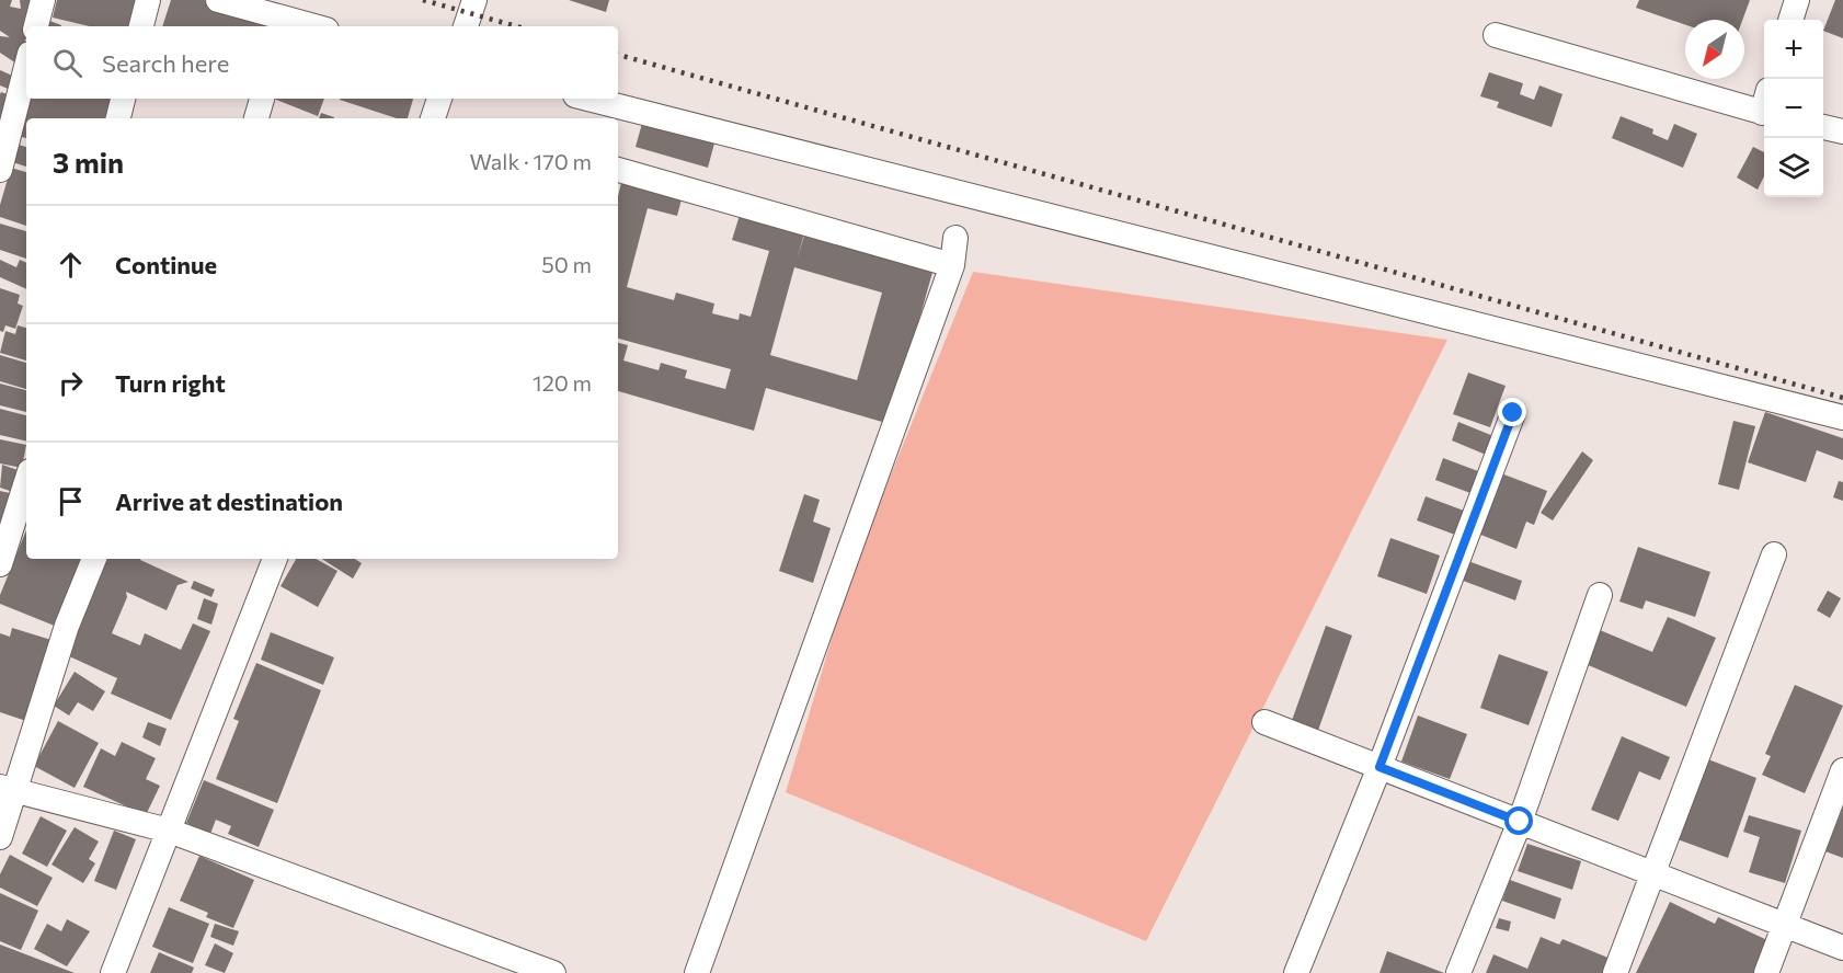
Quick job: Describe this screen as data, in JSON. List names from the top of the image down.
{
  "north": "bottom left",
  "page": {
    "map_buttons": ["+", "−"],
    "search": "Search here",
    "heading": ["3 min", "Walk · 170 m"],
    "list": [
      ["Continue", "50 m"],
      ["Turn right", "120 m"],
      "Arrive at destination"
    ]
  }
}
